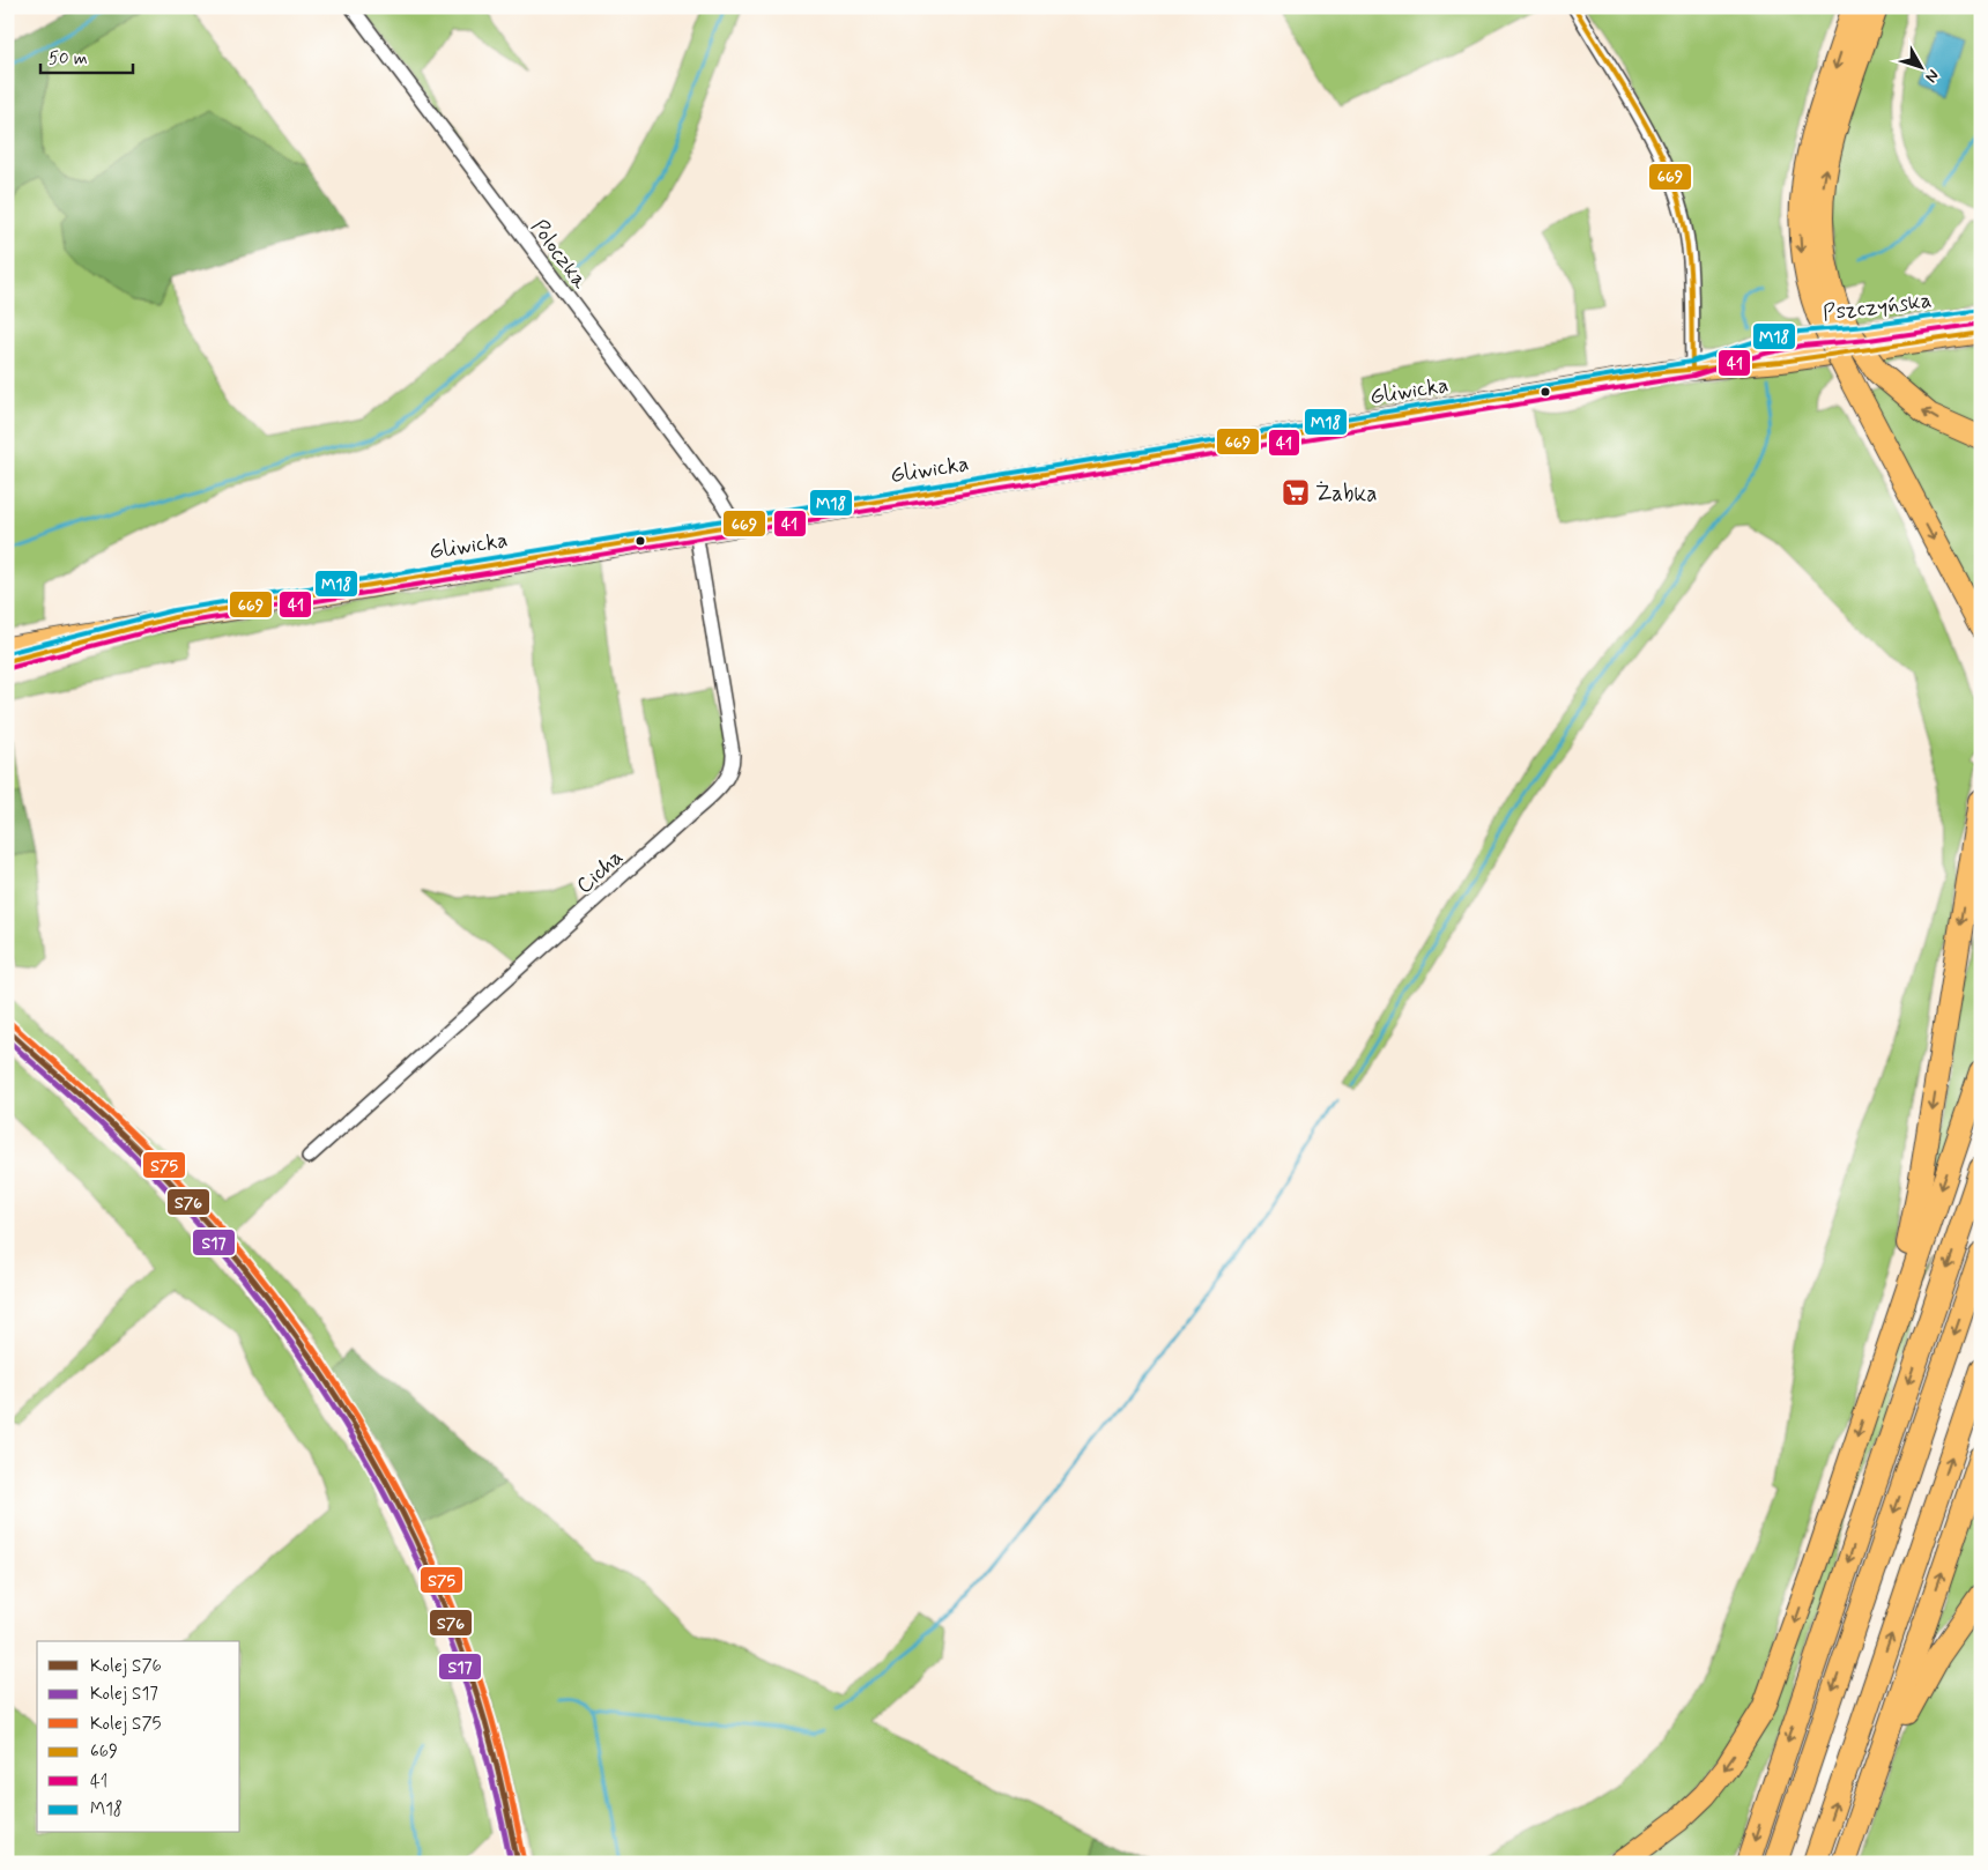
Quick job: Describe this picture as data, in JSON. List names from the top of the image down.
{
  "streets": {
    "main road": ["Pszczyńska", "Gliwicka"],
    "street": ["Poloczka", "Cicha"]
  },
  "crossings": [
    ["Poloczka", "Gliwicka"],
    ["Pszczyńska", "Gliwicka"],
    ["Gliwicka", "Cicha"]
  ],
  "places": {
    "supermarket": ["Żabka"]
  },
  "lines": [
    "transit line 669",
    "transit line M18",
    "transit line 41",
    "rail line S75",
    "rail line S76",
    "rail line S17"
  ],
  "legend": [
    "Kolej S76",
    "Kolej S17",
    "Kolej S75",
    "669",
    "41",
    "M18"
  ],
  "scale_bar": "50 m",
  "north": "bottom right"
}
